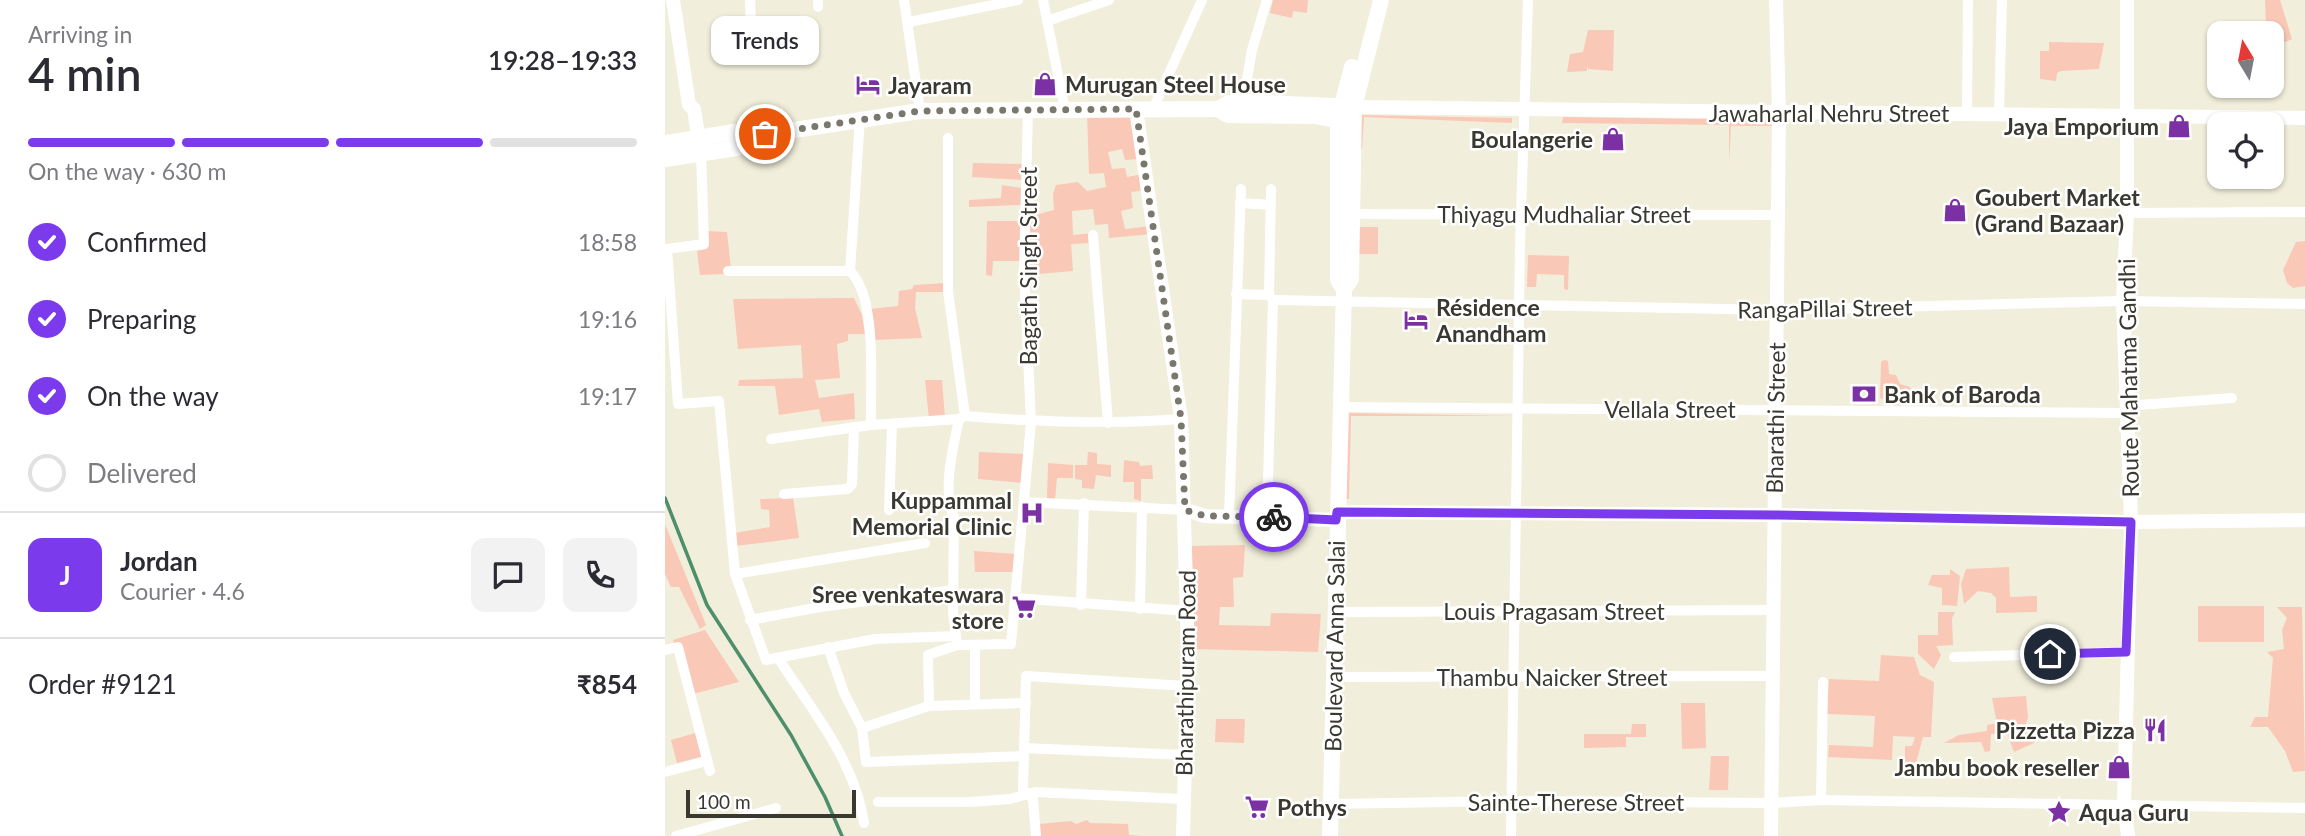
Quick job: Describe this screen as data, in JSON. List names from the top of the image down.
{
  "streets": {
    "main road": ["Boulevard Anna Salai"],
    "street": [
      "Jawaharlal Nehru Street",
      "Thiyagu Mudhaliar Street",
      "Bagath Singh Street",
      "RangaPillai Street",
      "Route Mahatma Gandhi",
      "Vellala Street",
      "Bharathi Street",
      "Louis Pragasam Street",
      "Bharathipuram Road",
      "Thambu Naicker Street",
      "Sainte-Therese Street"
    ]
  },
  "crossings": [
    ["Jawaharlal Nehru Street", "Route Mahatma Gandhi"],
    ["Jawaharlal Nehru Street", "Bharathi Street"],
    ["Jawaharlal Nehru Street", "Boulevard Anna Salai"],
    ["Thiyagu Mudhaliar Street", "Bharathi Street"],
    ["Thiyagu Mudhaliar Street", "Boulevard Anna Salai"],
    ["RangaPillai Street", "Route Mahatma Gandhi"],
    ["RangaPillai Street", "Bharathi Street"],
    ["RangaPillai Street", "Boulevard Anna Salai"],
    ["Route Mahatma Gandhi", "Vellala Street"],
    ["Route Mahatma Gandhi", "Sainte-Therese Street"],
    ["Vellala Street", "Bharathi Street"],
    ["Vellala Street", "Boulevard Anna Salai"],
    ["Bharathi Street", "Louis Pragasam Street"],
    ["Bharathi Street", "Thambu Naicker Street"],
    ["Bharathi Street", "Sainte-Therese Street"],
    ["Louis Pragasam Street", "Boulevard Anna Salai"],
    ["Boulevard Anna Salai", "Thambu Naicker Street"],
    ["Boulevard Anna Salai", "Sainte-Therese Street"]
  ],
  "places": {
    "shop": [
      "Murugan Steel House",
      "Jaya Emporium",
      "Boulangerie",
      "Goubert Market (Grand Bazaar)",
      "Jambu book reseller"
    ],
    "hotel": ["Jayaram", "Résidence Anandham"],
    "other": ["Trends"],
    "bank": ["Bank of Baroda"],
    "hospital": ["Kuppammal Memorial Clinic"],
    "supermarket": ["Sree venkateswara store", "Pothys"],
    "restaurant": ["Pizzetta Pizza"],
    "place": ["Aqua Guru"]
  },
  "scale_bar": "100 m",
  "north": "top",
  "page": {
    "heading": ["4 min", "Arriving in", "19:28–19:33"],
    "panel": [
      "Jordan",
      "Courier · 4.6",
      "Order #9121",
      "₹854"
    ],
    "bubble": "Trends",
    "bar": "On the way · 630 m",
    "list": [
      ["Confirmed", "18:58"],
      ["Preparing", "19:16"],
      ["On the way", "19:17"],
      "Delivered"
    ],
    "round": "J",
    "scale": "100 m"
  }
}
